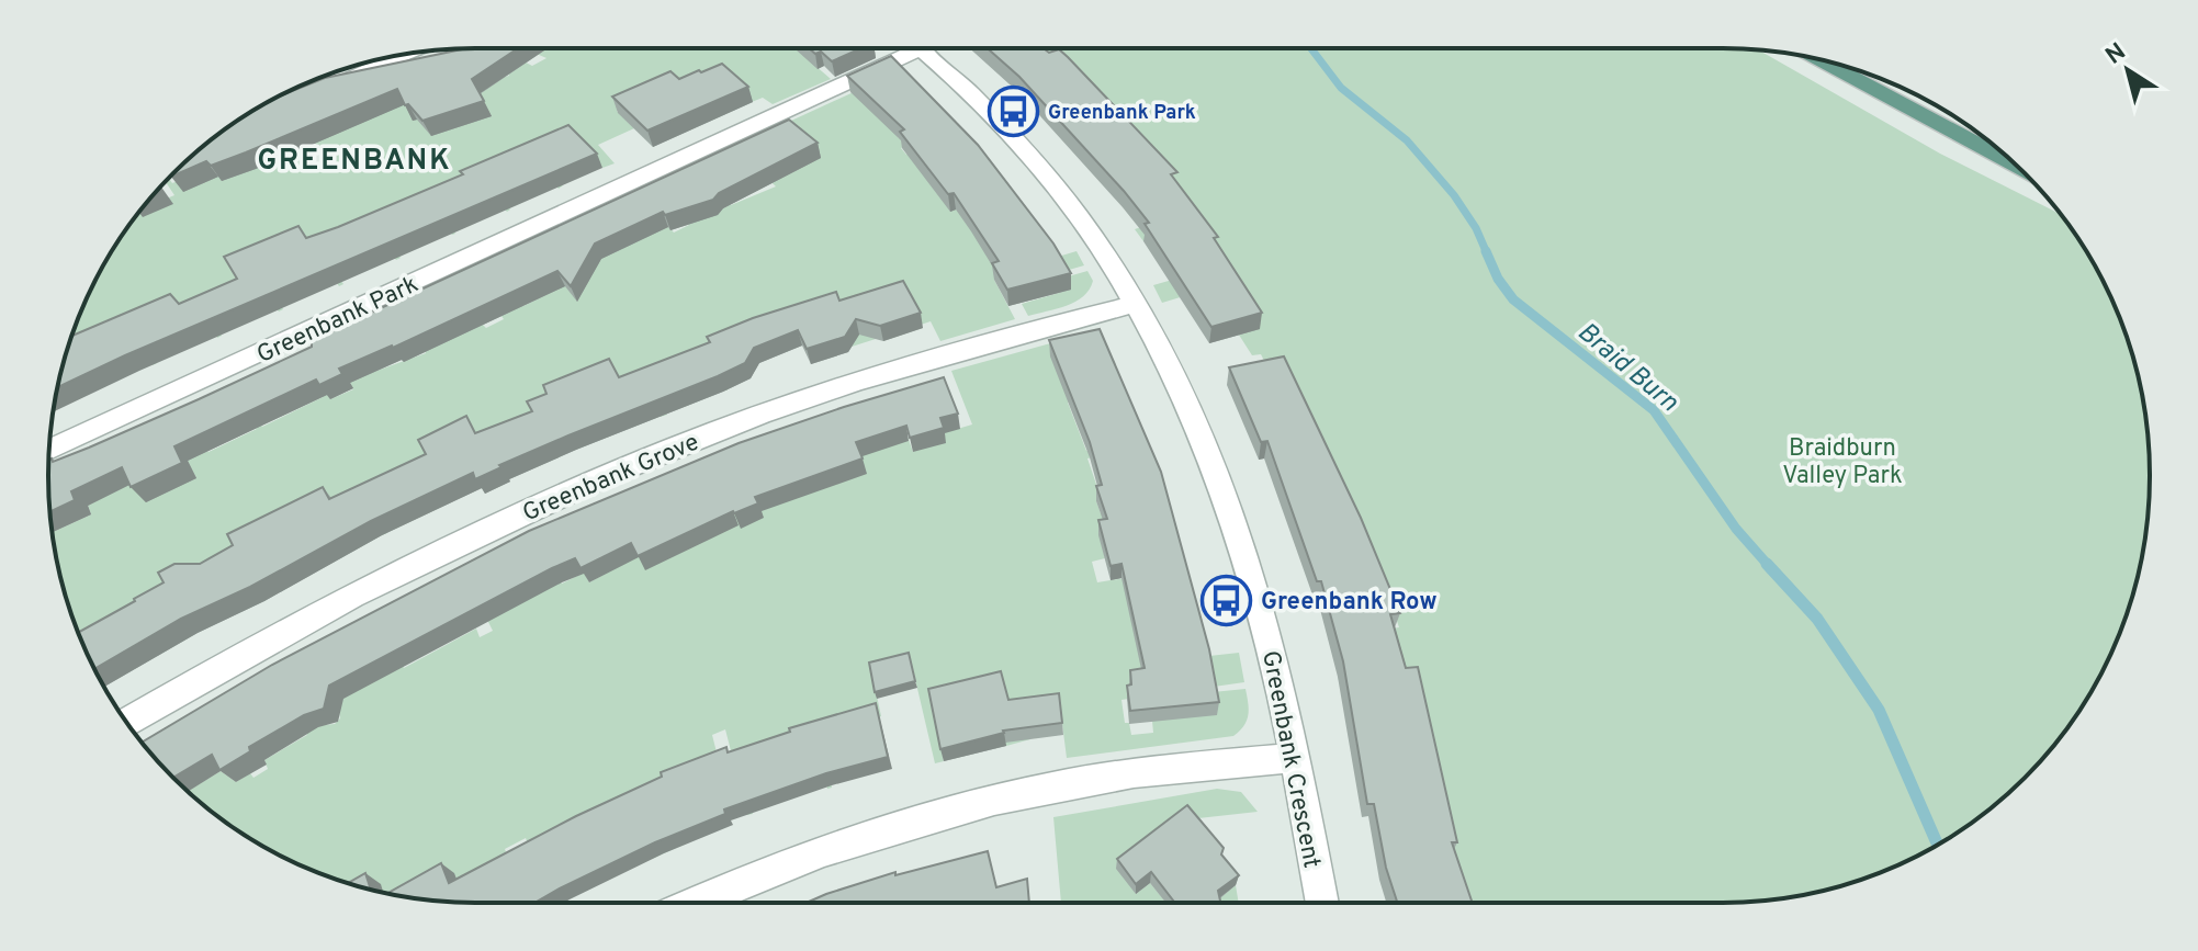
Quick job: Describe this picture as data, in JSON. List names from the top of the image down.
{
  "streets": {
    "street": ["Greenbank Park", "Greenbank Grove", "Greenbank Crescent"]
  },
  "crossings": [
    ["Greenbank Grove", "Greenbank Crescent"]
  ],
  "districts": ["GREENBANK"],
  "water": ["Braid Burn"],
  "parks": ["Braidburn Valley Park"],
  "places": {
    "bus stop": ["Greenbank Park", "Greenbank Row"]
  },
  "north": "top left"
}
